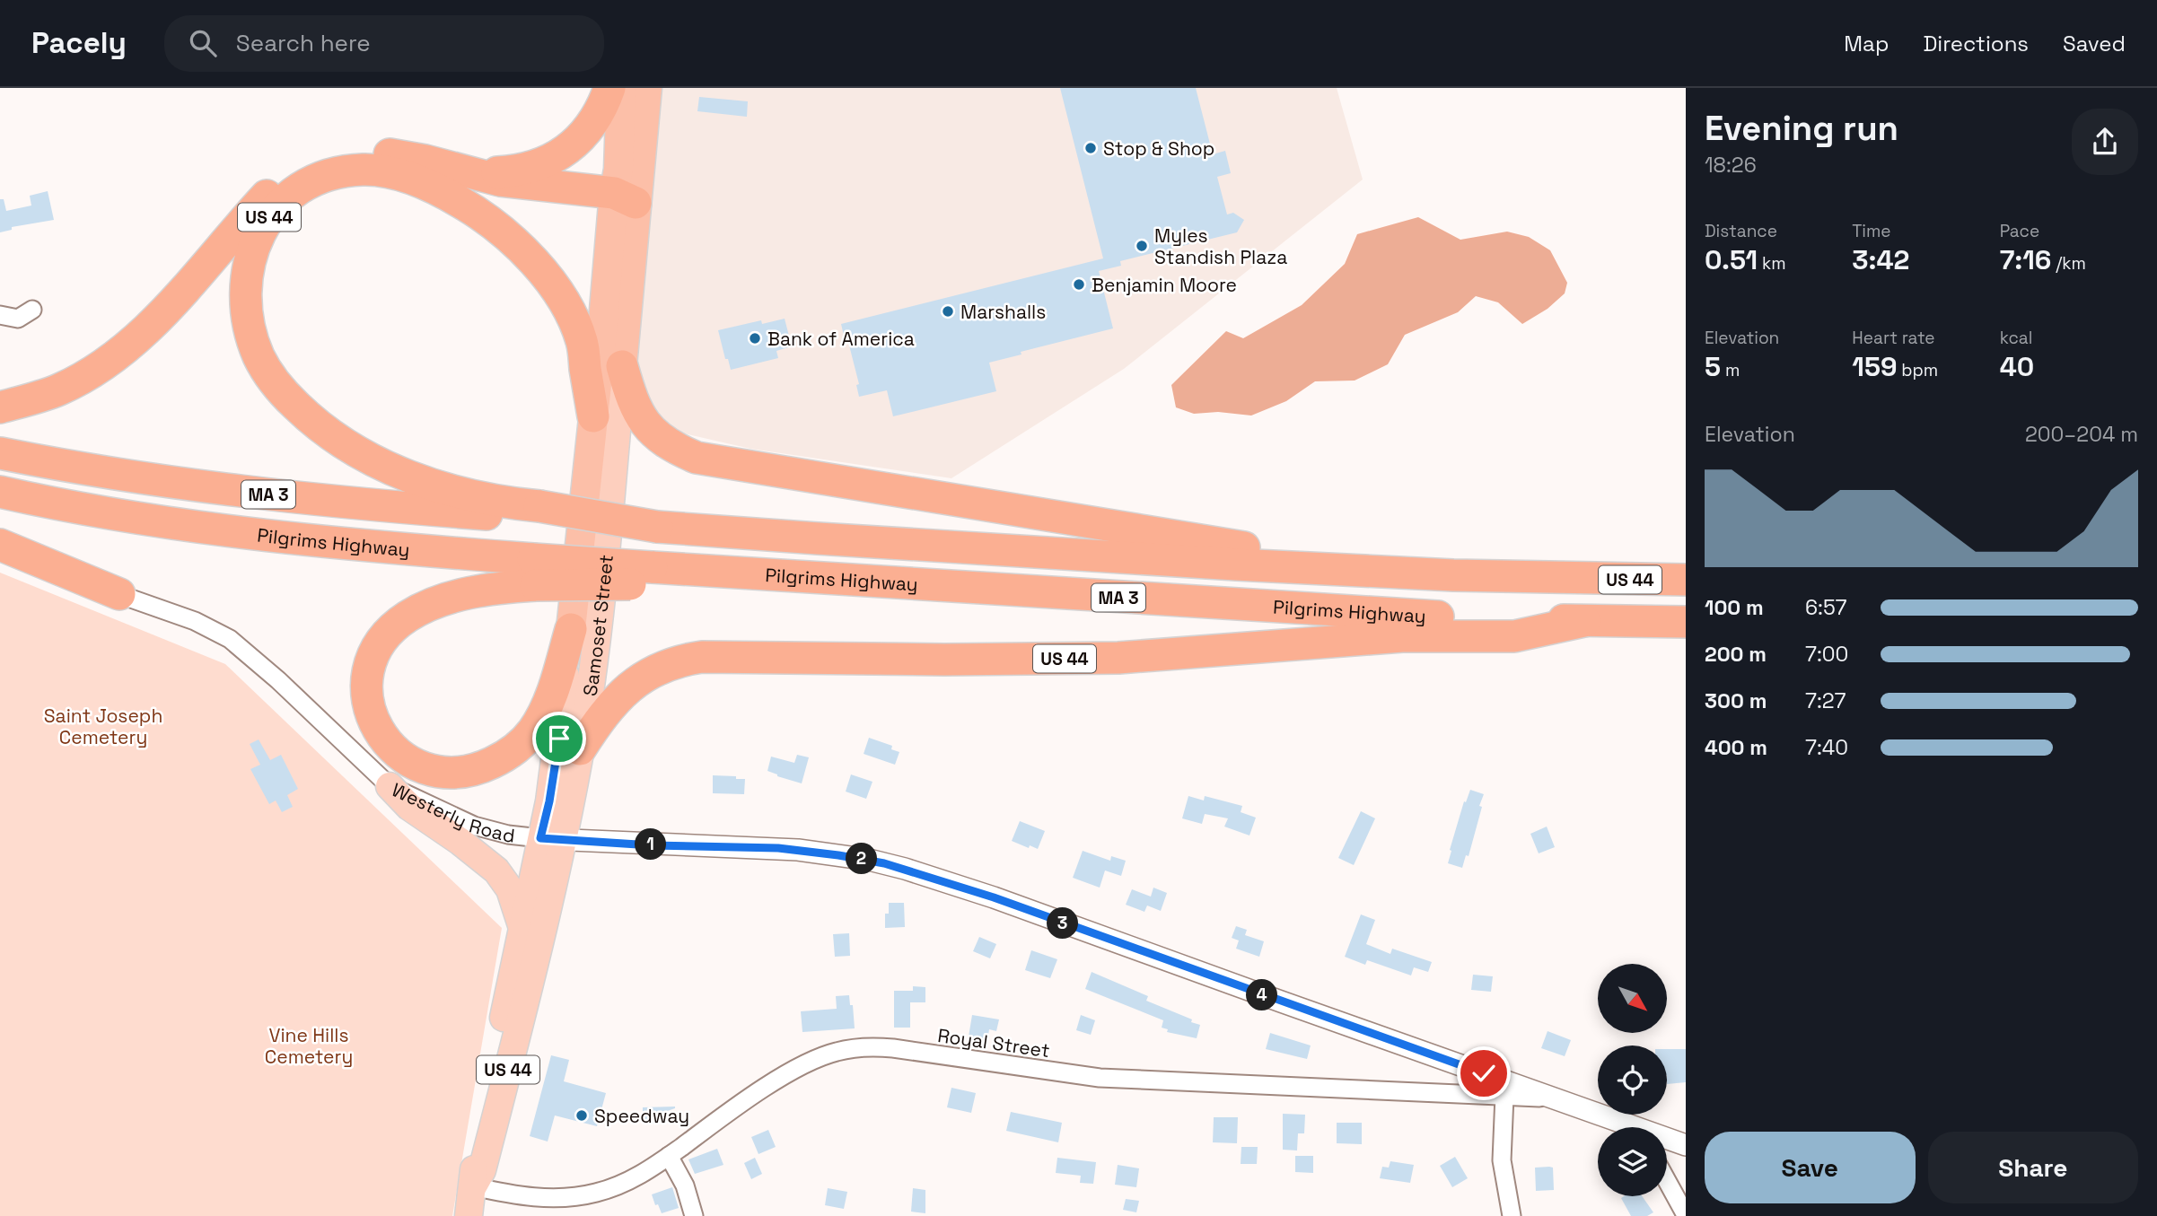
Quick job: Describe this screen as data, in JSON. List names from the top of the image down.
{
  "streets": {
    "highway": [
      "US 44",
      "MA 3",
      "Pilgrims Highway",
      "Samoset Street"
    ],
    "street": ["Westerly Road", "Royal Street"]
  },
  "crossings": [
    ["US 44", "MA 3"],
    ["US 44", "Pilgrims Highway"],
    ["US 44", "Samoset Street"],
    ["Samoset Street", "Westerly Road"],
    ["Samoset Street", "Royal Street"],
    ["Westerly Road", "Royal Street"]
  ],
  "parks": ["Saint Joseph Cemetery", "Vine Hills Cemetery"],
  "places": [
    "Stop & Shop",
    "Myles Standish Plaza",
    "Benjamin Moore",
    "Marshalls",
    "Bank of America",
    "Speedway"
  ],
  "north": "bottom right",
  "page": {
    "header": "Pacely",
    "search": "Search here",
    "nav": ["Map", "Directions", "Saved"],
    "heading": ["Evening run", "18:26"],
    "stats": [
      ["Distance", "0.51 km"],
      ["Time", "3:42"],
      ["Pace", "7:16 /km"],
      ["Elevation", "5 m"],
      ["Heart rate", "159 bpm"],
      ["kcal", "40"]
    ],
    "chart": ["Elevation", "200–204 m"],
    "list": [
      {
        "name": "100 m",
        "note": "6:57"
      },
      {
        "name": "200 m",
        "note": "7:00"
      },
      {
        "name": "300 m",
        "note": "7:27"
      },
      {
        "name": "400 m",
        "note": "7:40"
      }
    ],
    "pins": [
      "1",
      "2",
      "3",
      "4"
    ],
    "buttons": ["Save", "Share"]
  }
}
